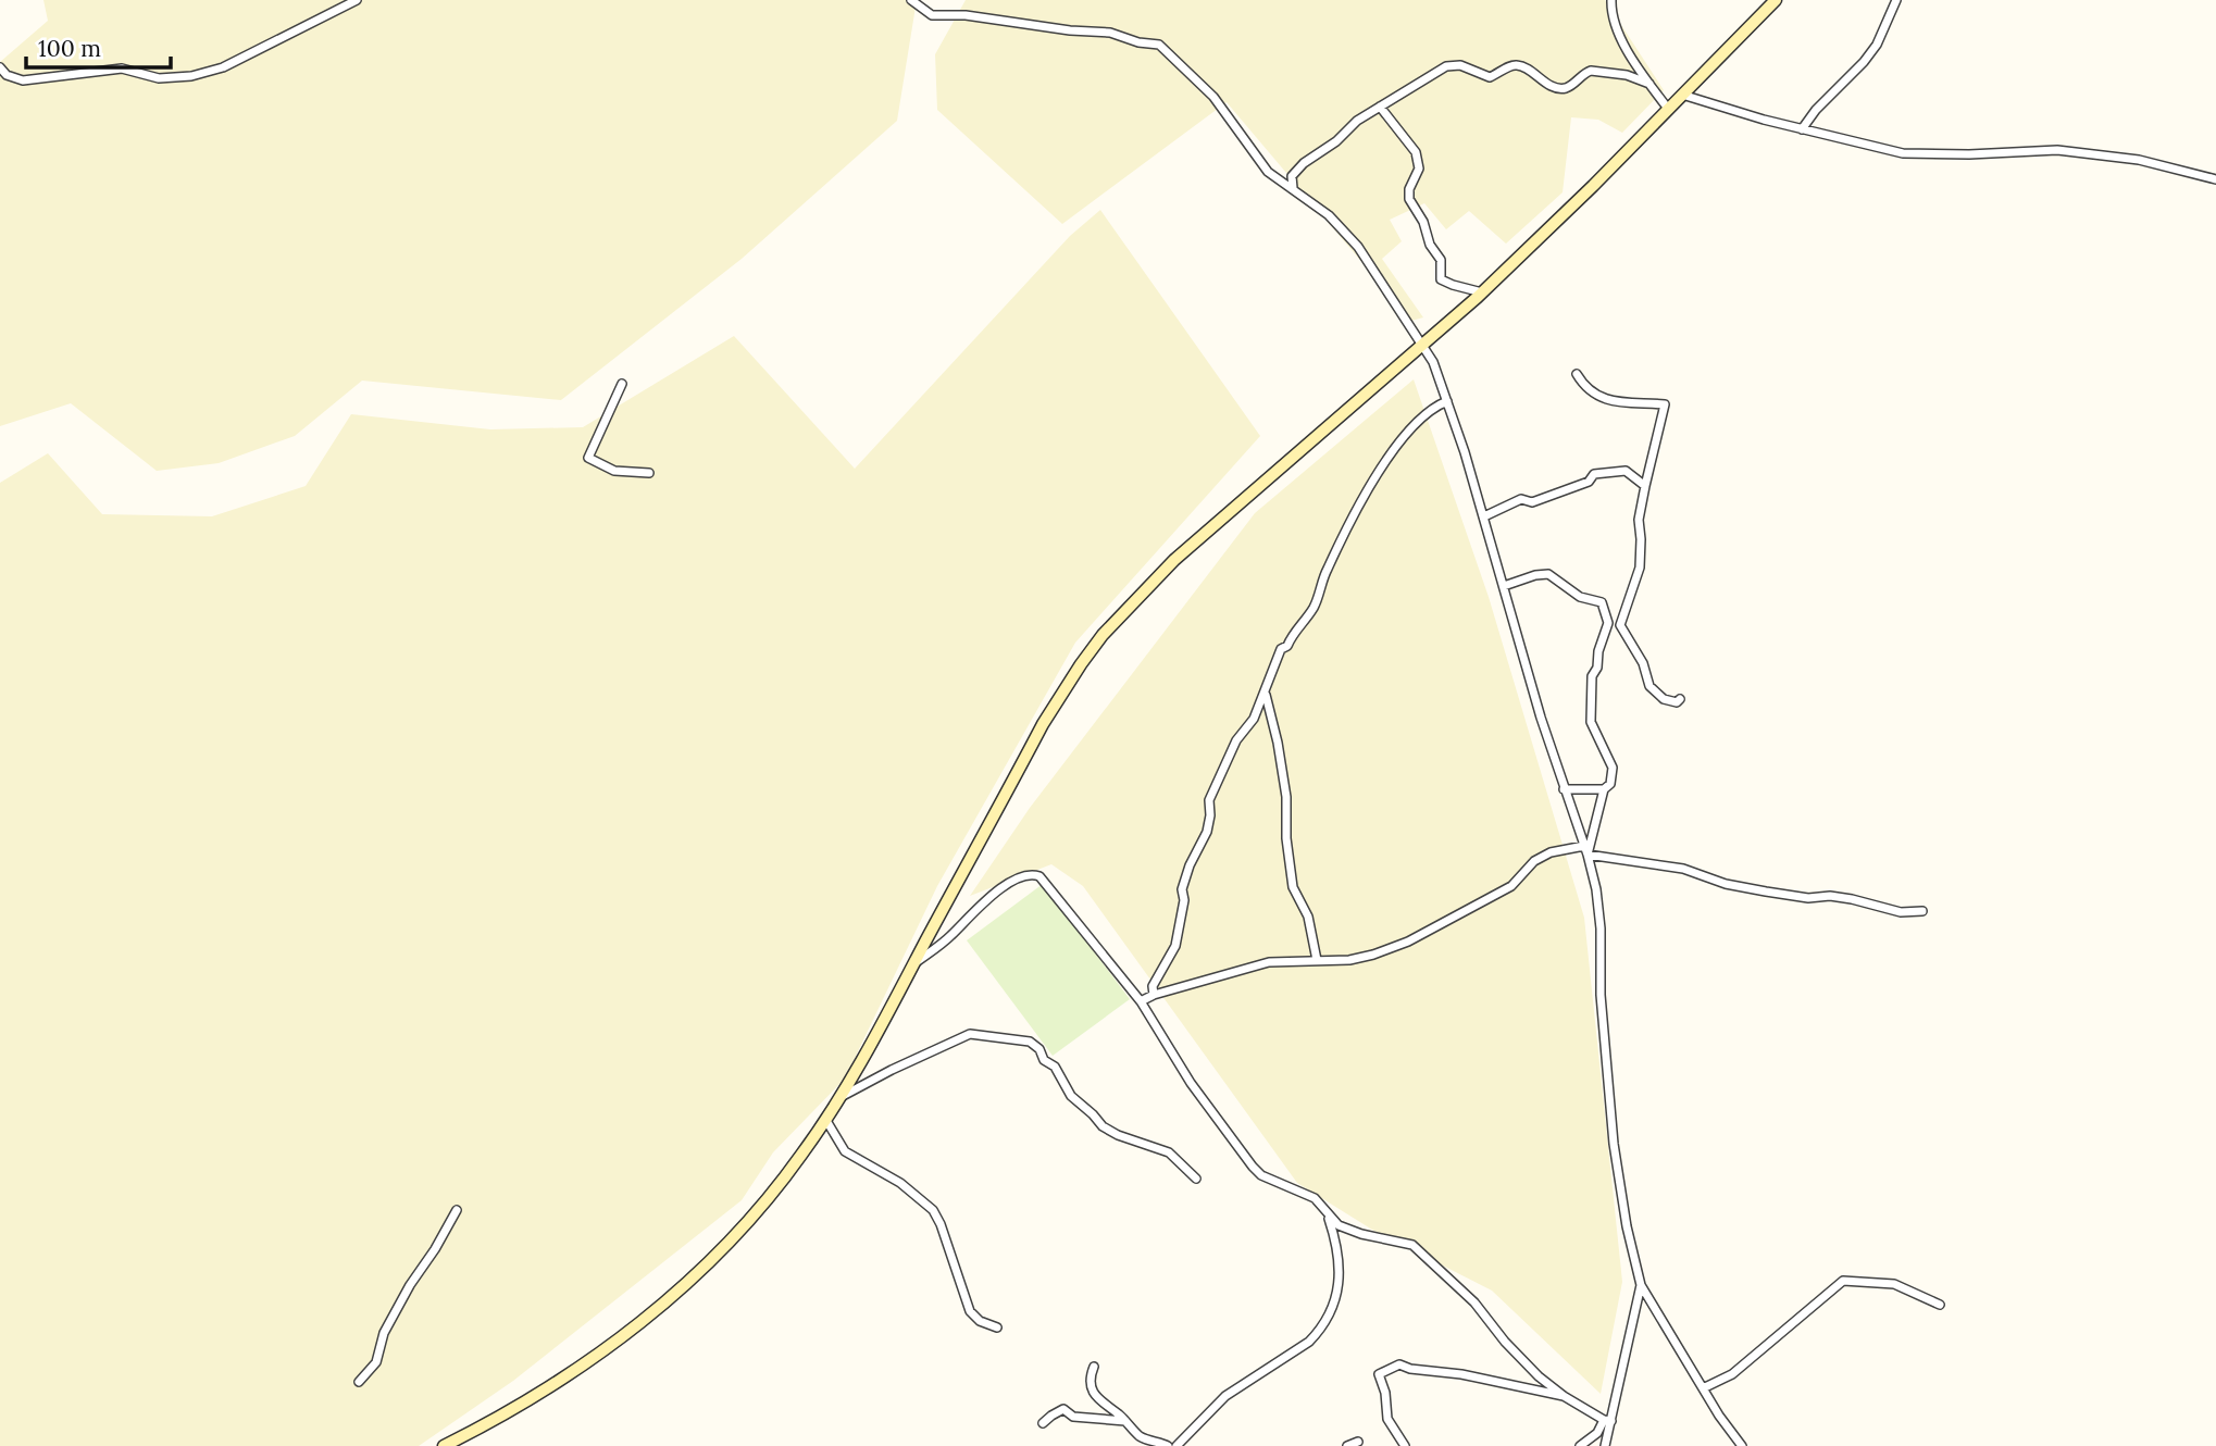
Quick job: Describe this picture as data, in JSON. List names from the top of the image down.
{
  "scale_bar": "100 m"
}
